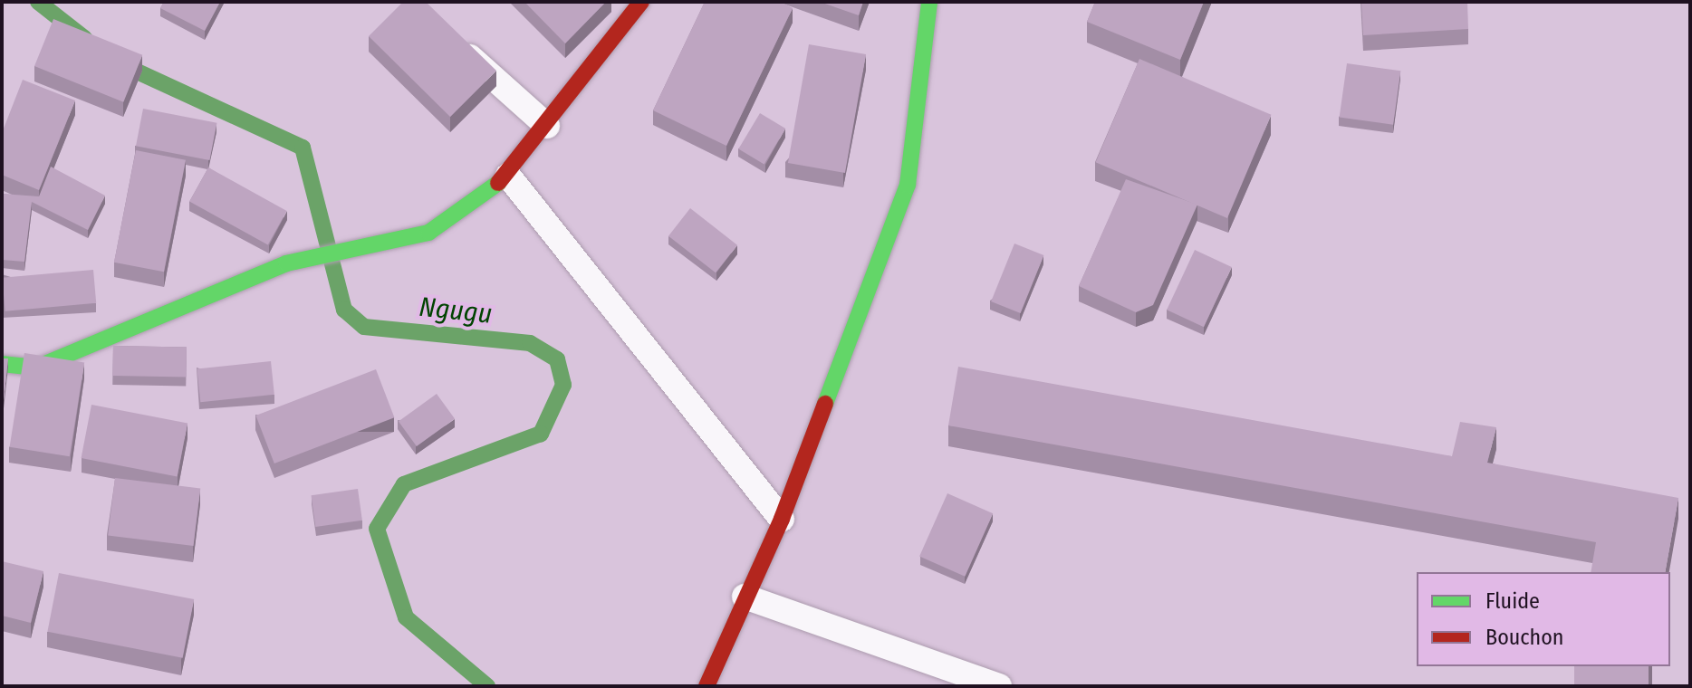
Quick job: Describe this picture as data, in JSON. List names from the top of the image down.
{
  "water": ["Ngugu"],
  "legend": ["Fluide", "Bouchon"]
}
